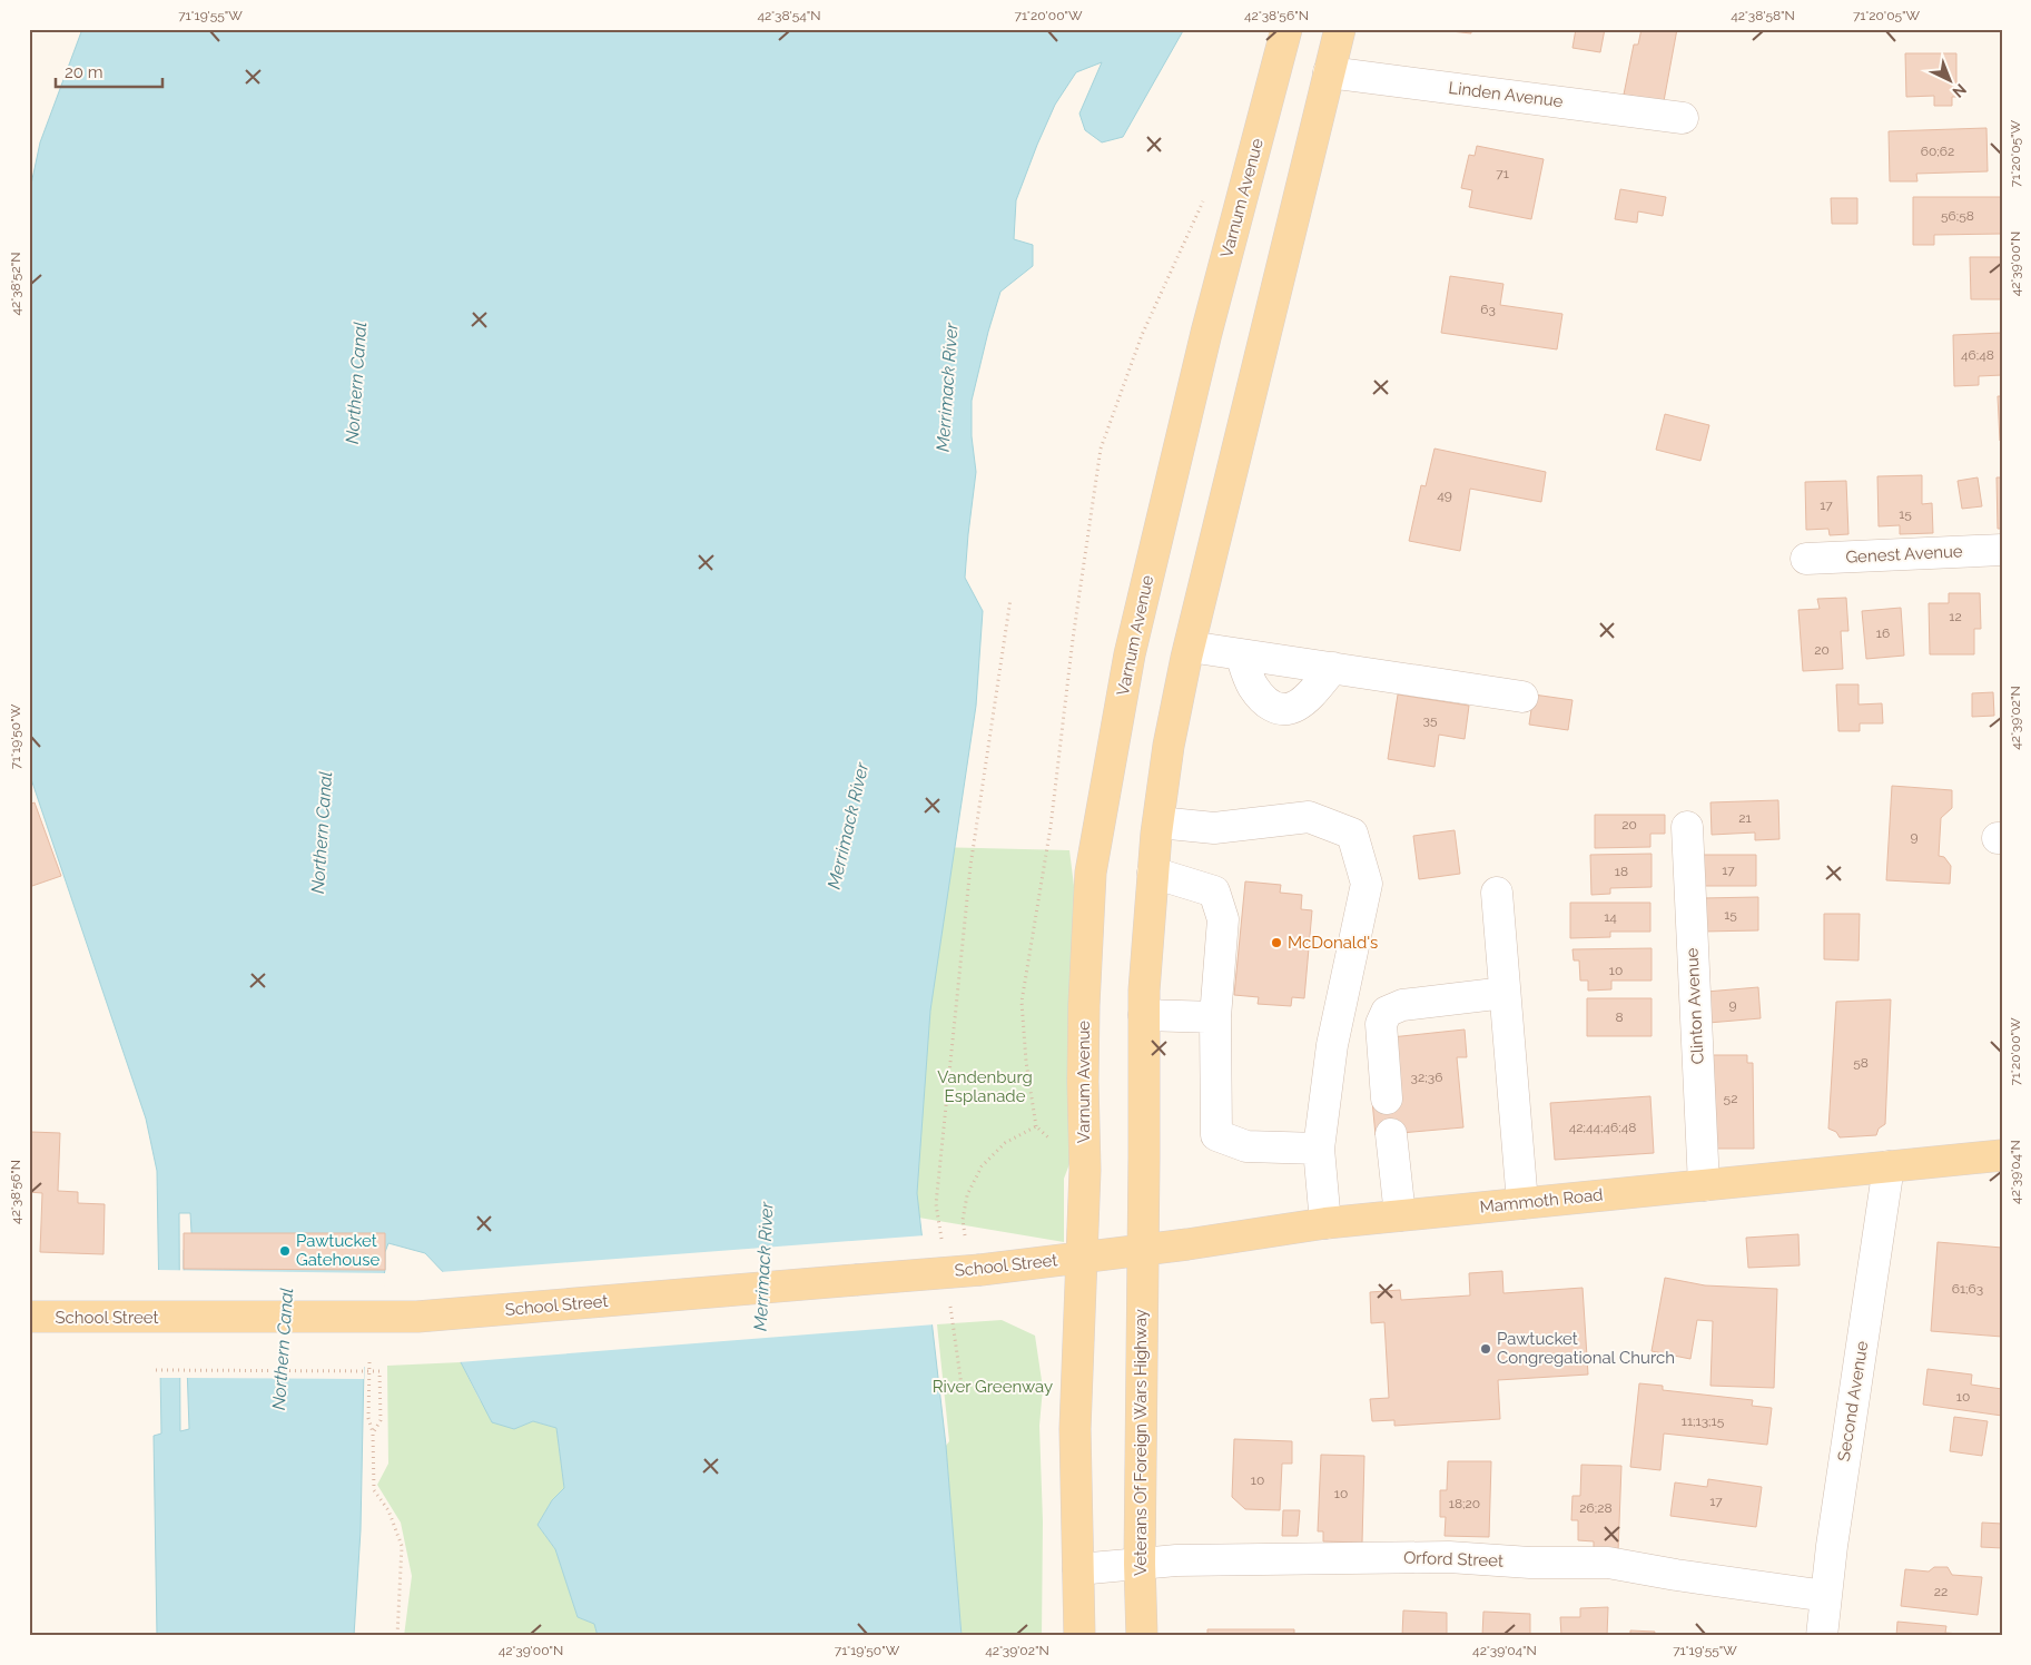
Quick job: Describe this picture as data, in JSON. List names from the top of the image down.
{
  "streets": {
    "main road": [
      "Varnum Avenue",
      "Mammoth Road",
      "School Street",
      "Veterans Of Foreign Wars Highway"
    ],
    "street": [
      "Linden Avenue",
      "Genest Avenue",
      "Clinton Avenue",
      "Second Avenue",
      "Orford Street"
    ]
  },
  "crossings": [
    ["Varnum Avenue", "Mammoth Road"],
    ["Varnum Avenue", "School Street"],
    ["Clinton Avenue", "Mammoth Road"],
    ["Mammoth Road", "School Street"],
    ["Mammoth Road", "Second Avenue"],
    ["Mammoth Road", "Veterans Of Foreign Wars Highway"],
    ["Second Avenue", "Orford Street"],
    ["Veterans Of Foreign Wars Highway", "Orford Street"]
  ],
  "water": ["Northern Canal", "Merrimack River"],
  "parks": ["Vandenburg Esplanade", "River Greenway"],
  "places": ["McDonald's", "Pawtucket Gatehouse", "Pawtucket Congregational Church"],
  "house_numbers": [
    "60;62",
    "71",
    "56;58",
    "63",
    "46;48",
    "49",
    "17",
    "15",
    "12",
    "16",
    "20",
    "35",
    "21",
    "20",
    "9",
    "17",
    "18",
    "15",
    "14",
    "10",
    "9",
    "8",
    "58",
    "32;36",
    "52",
    "42;44;46;48",
    "61;63",
    "10",
    "11;13;15",
    "10",
    "10",
    "17",
    "18;20",
    "26;28",
    "22"
  ],
  "scale_bar": "20 m",
  "north": "bottom right",
  "coordinates": [
    "71°19'55\"W",
    "42°38'54\"N",
    "71°20'00\"W",
    "42°38'56\"N",
    "42°38'58\"N",
    "71°20'05\"W",
    "42°39'00\"N",
    "42°38'52\"N",
    "42°39'02\"N",
    "71°19'50\"W",
    "42°39'04\"N"
  ]
}
